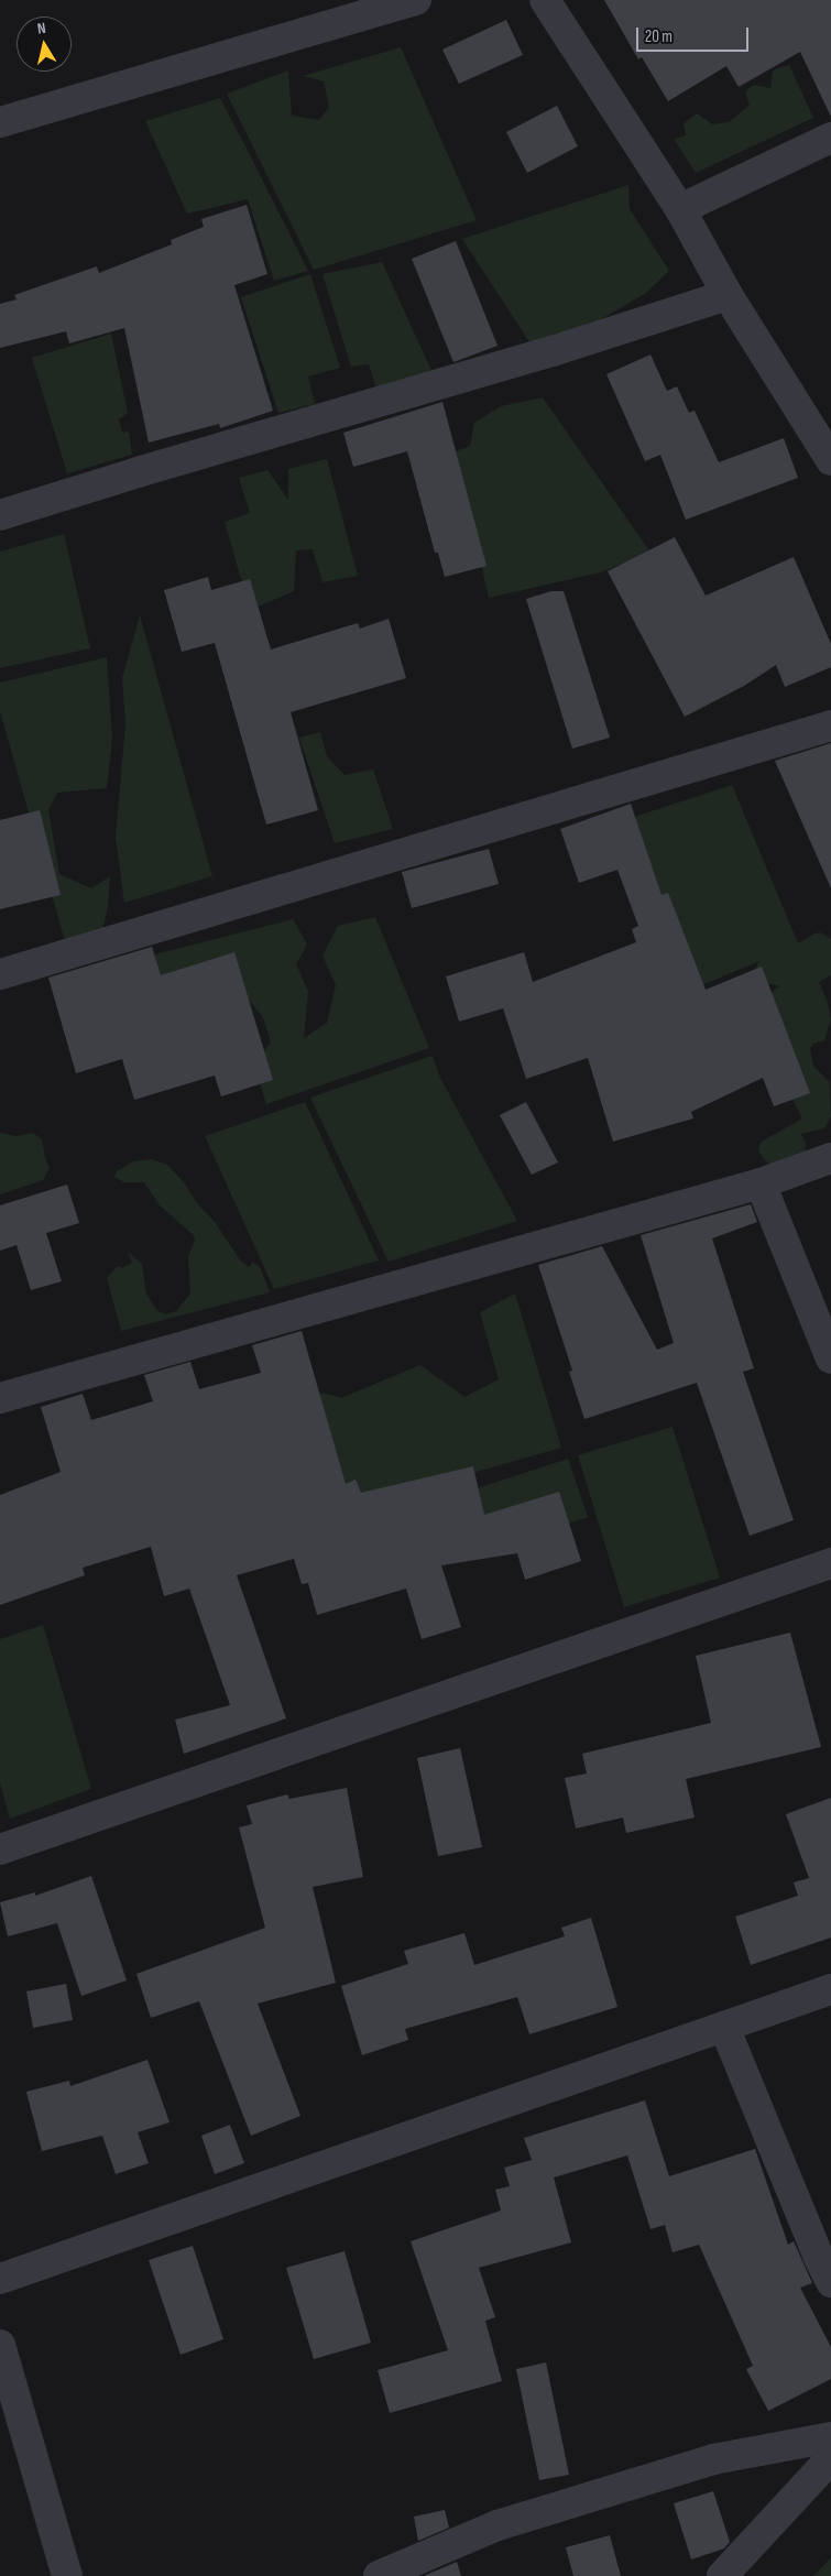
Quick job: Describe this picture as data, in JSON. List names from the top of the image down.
{
  "scale_bar": "20 m",
  "north": "top"
}
